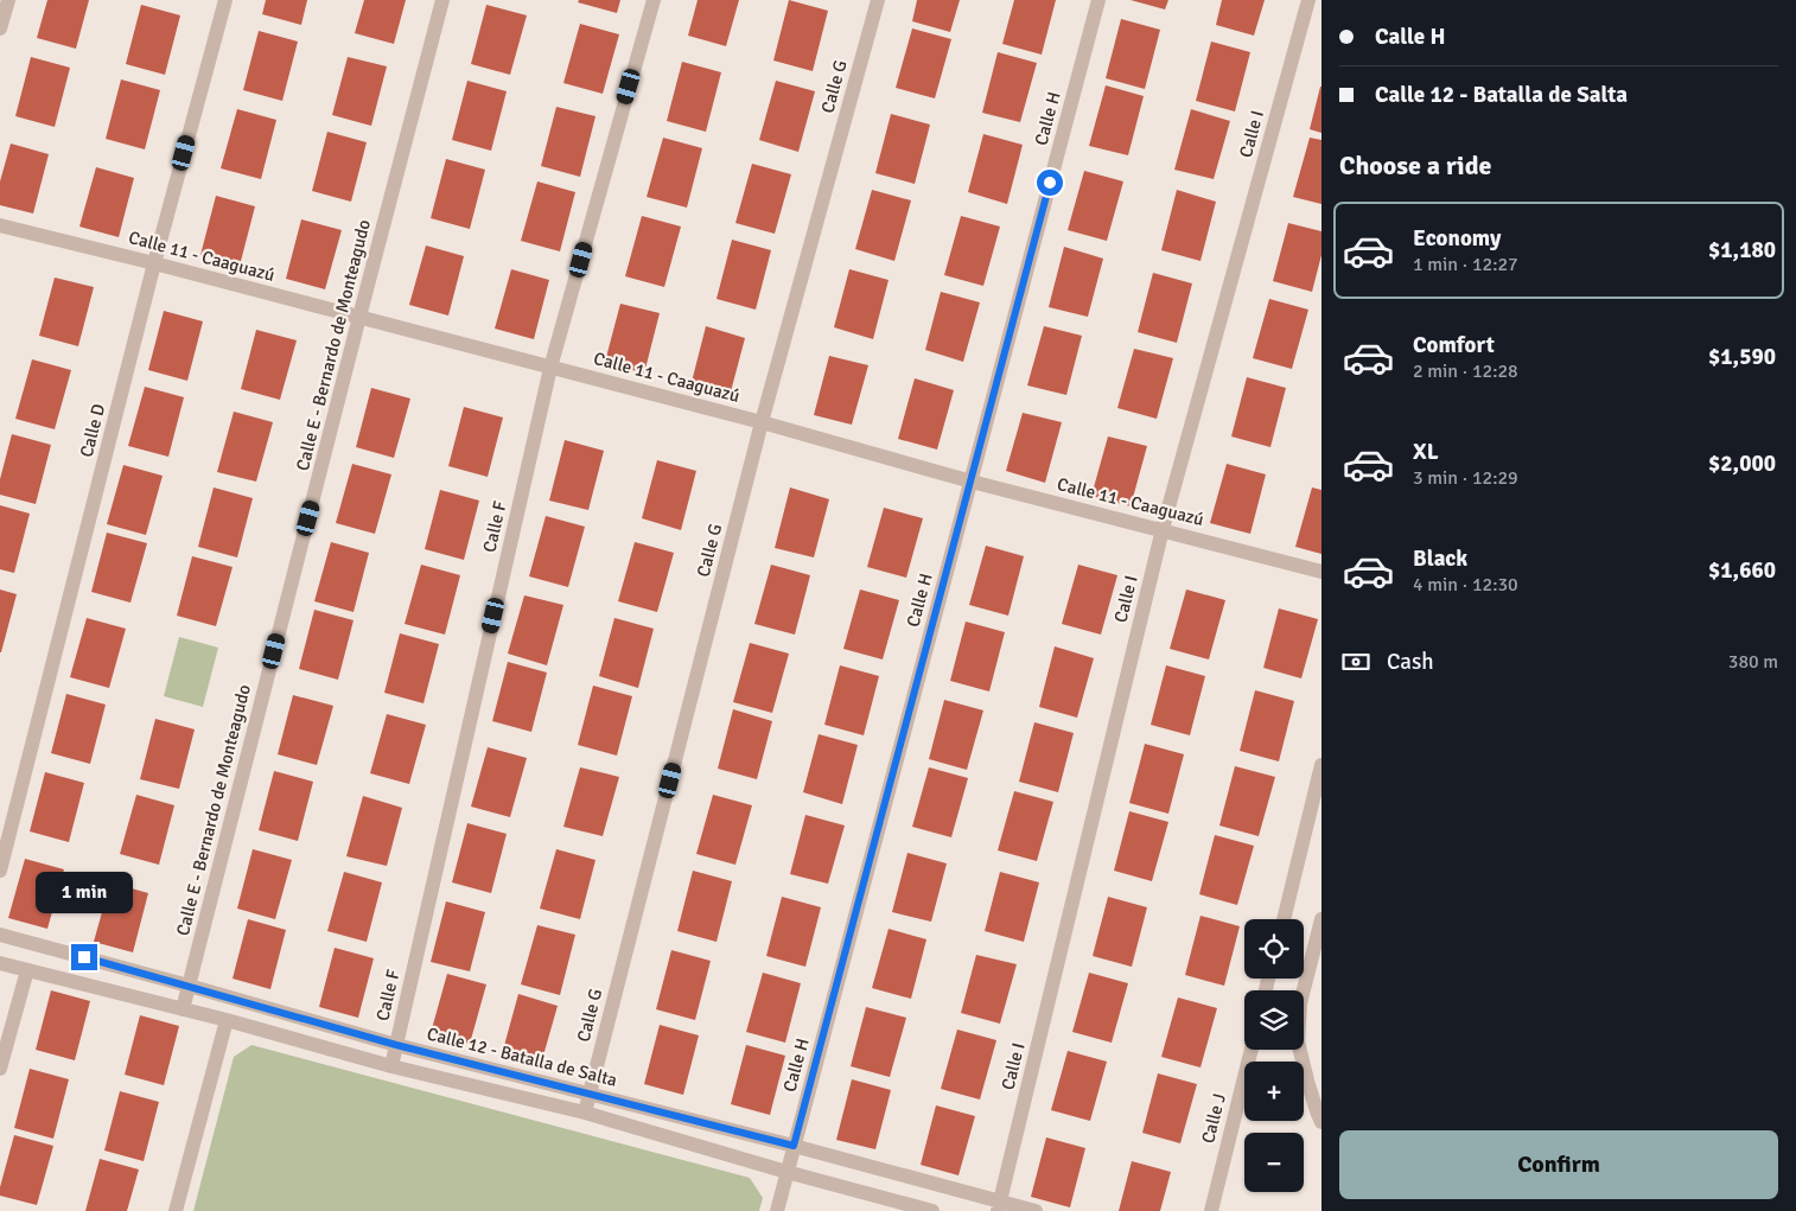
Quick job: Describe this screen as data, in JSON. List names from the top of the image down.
{
  "streets": {
    "street": [
      "Calle G",
      "Calle H",
      "Calle I",
      "Calle 11 - Caaguazú",
      "Calle E - Bernardo de Monteagudo",
      "Calle D",
      "Calle F",
      "Calle 12 - Batalla de Salta",
      "Calle J"
    ]
  },
  "crossings": [
    ["Calle G", "Calle 11 - Caaguazú"],
    ["Calle G", "Calle 12 - Batalla de Salta"],
    ["Calle H", "Calle 11 - Caaguazú"],
    ["Calle H", "Calle 12 - Batalla de Salta"],
    ["Calle I", "Calle 11 - Caaguazú"],
    ["Calle I", "Calle 12 - Batalla de Salta"],
    ["Calle 11 - Caaguazú", "Calle E - Bernardo de Monteagudo"],
    ["Calle 11 - Caaguazú", "Calle D"],
    ["Calle 11 - Caaguazú", "Calle F"],
    ["Calle E - Bernardo de Monteagudo", "Calle 12 - Batalla de Salta"],
    ["Calle F", "Calle 12 - Batalla de Salta"]
  ],
  "page": {
    "banner": ["Calle H", "Calle 12 - Batalla de Salta"],
    "heading": "Choose a ride",
    "list": [
      {
        "name": "Economy",
        "note": "1 min · 12:27",
        "value": "$1,180"
      },
      {
        "name": "Comfort",
        "note": "2 min · 12:28",
        "value": "$1,590"
      },
      {
        "name": "XL",
        "note": "3 min · 12:29",
        "value": "$2,000"
      },
      {
        "name": "Black",
        "note": "4 min · 12:30",
        "value": "$1,660"
      }
    ],
    "pay": ["Cash", "380 m"],
    "bubble": "1 min",
    "map_buttons": ["+", "−"],
    "buttons": "Confirm"
  }
}
